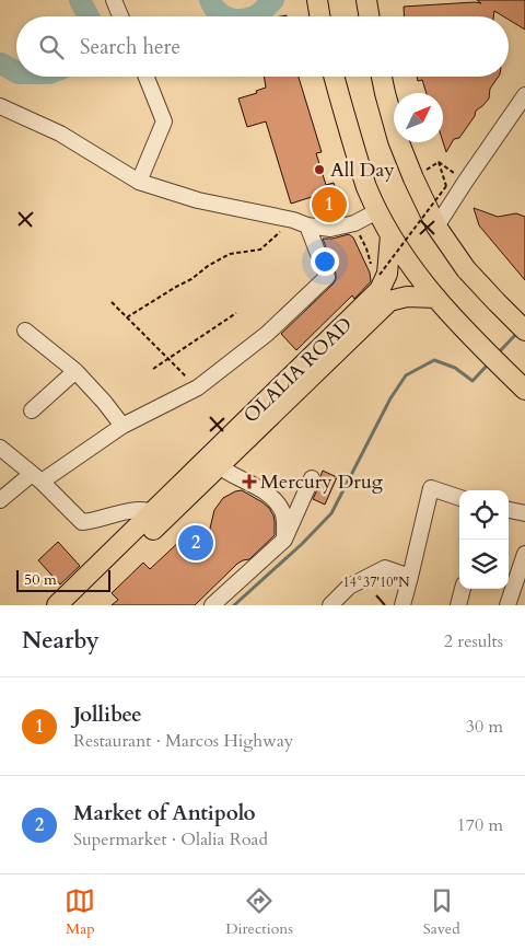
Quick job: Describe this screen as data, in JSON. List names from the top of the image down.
{
  "streets": {
    "main road": ["OLALIA ROAD"]
  },
  "places": {
    "other": ["All Day"],
    "health": ["Mercury Drug"]
  },
  "scale_bar": "50 m",
  "north": "top right",
  "page": {
    "search": "Search here",
    "pins": ["1", "2"],
    "scale": "50 m",
    "heading": ["Nearby", "2 results"],
    "list": [
      {
        "mark": "1",
        "name": "Jollibee",
        "note": "Restaurant · Marcos Highway",
        "value": "30 m"
      },
      {
        "mark": "2",
        "name": "Market of Antipolo",
        "note": "Supermarket · Olalia Road",
        "value": "170 m"
      }
    ],
    "nav": ["Map", "Directions", "Saved"]
  },
  "coordinates": ["14°37'10\"N"]
}
